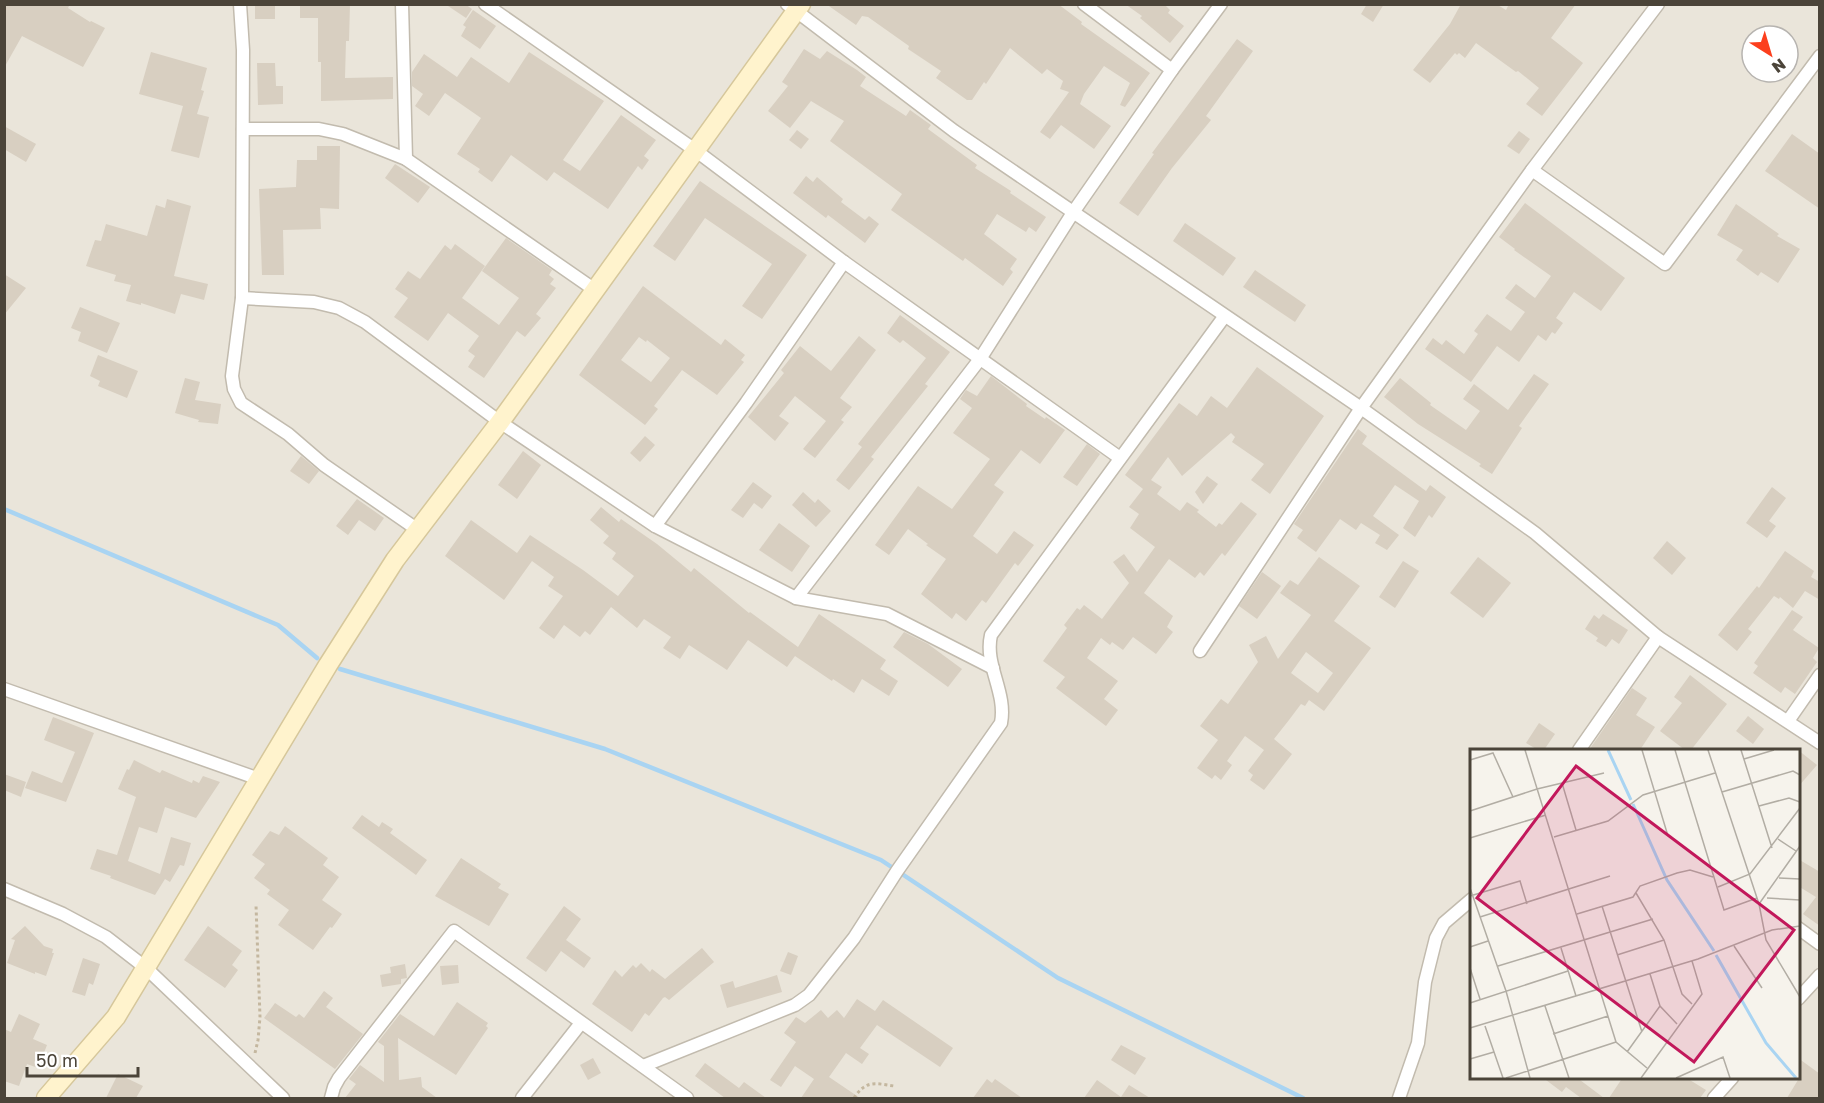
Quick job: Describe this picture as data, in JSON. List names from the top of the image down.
{
  "scale_bar": "50 m",
  "north": "bottom right"
}
